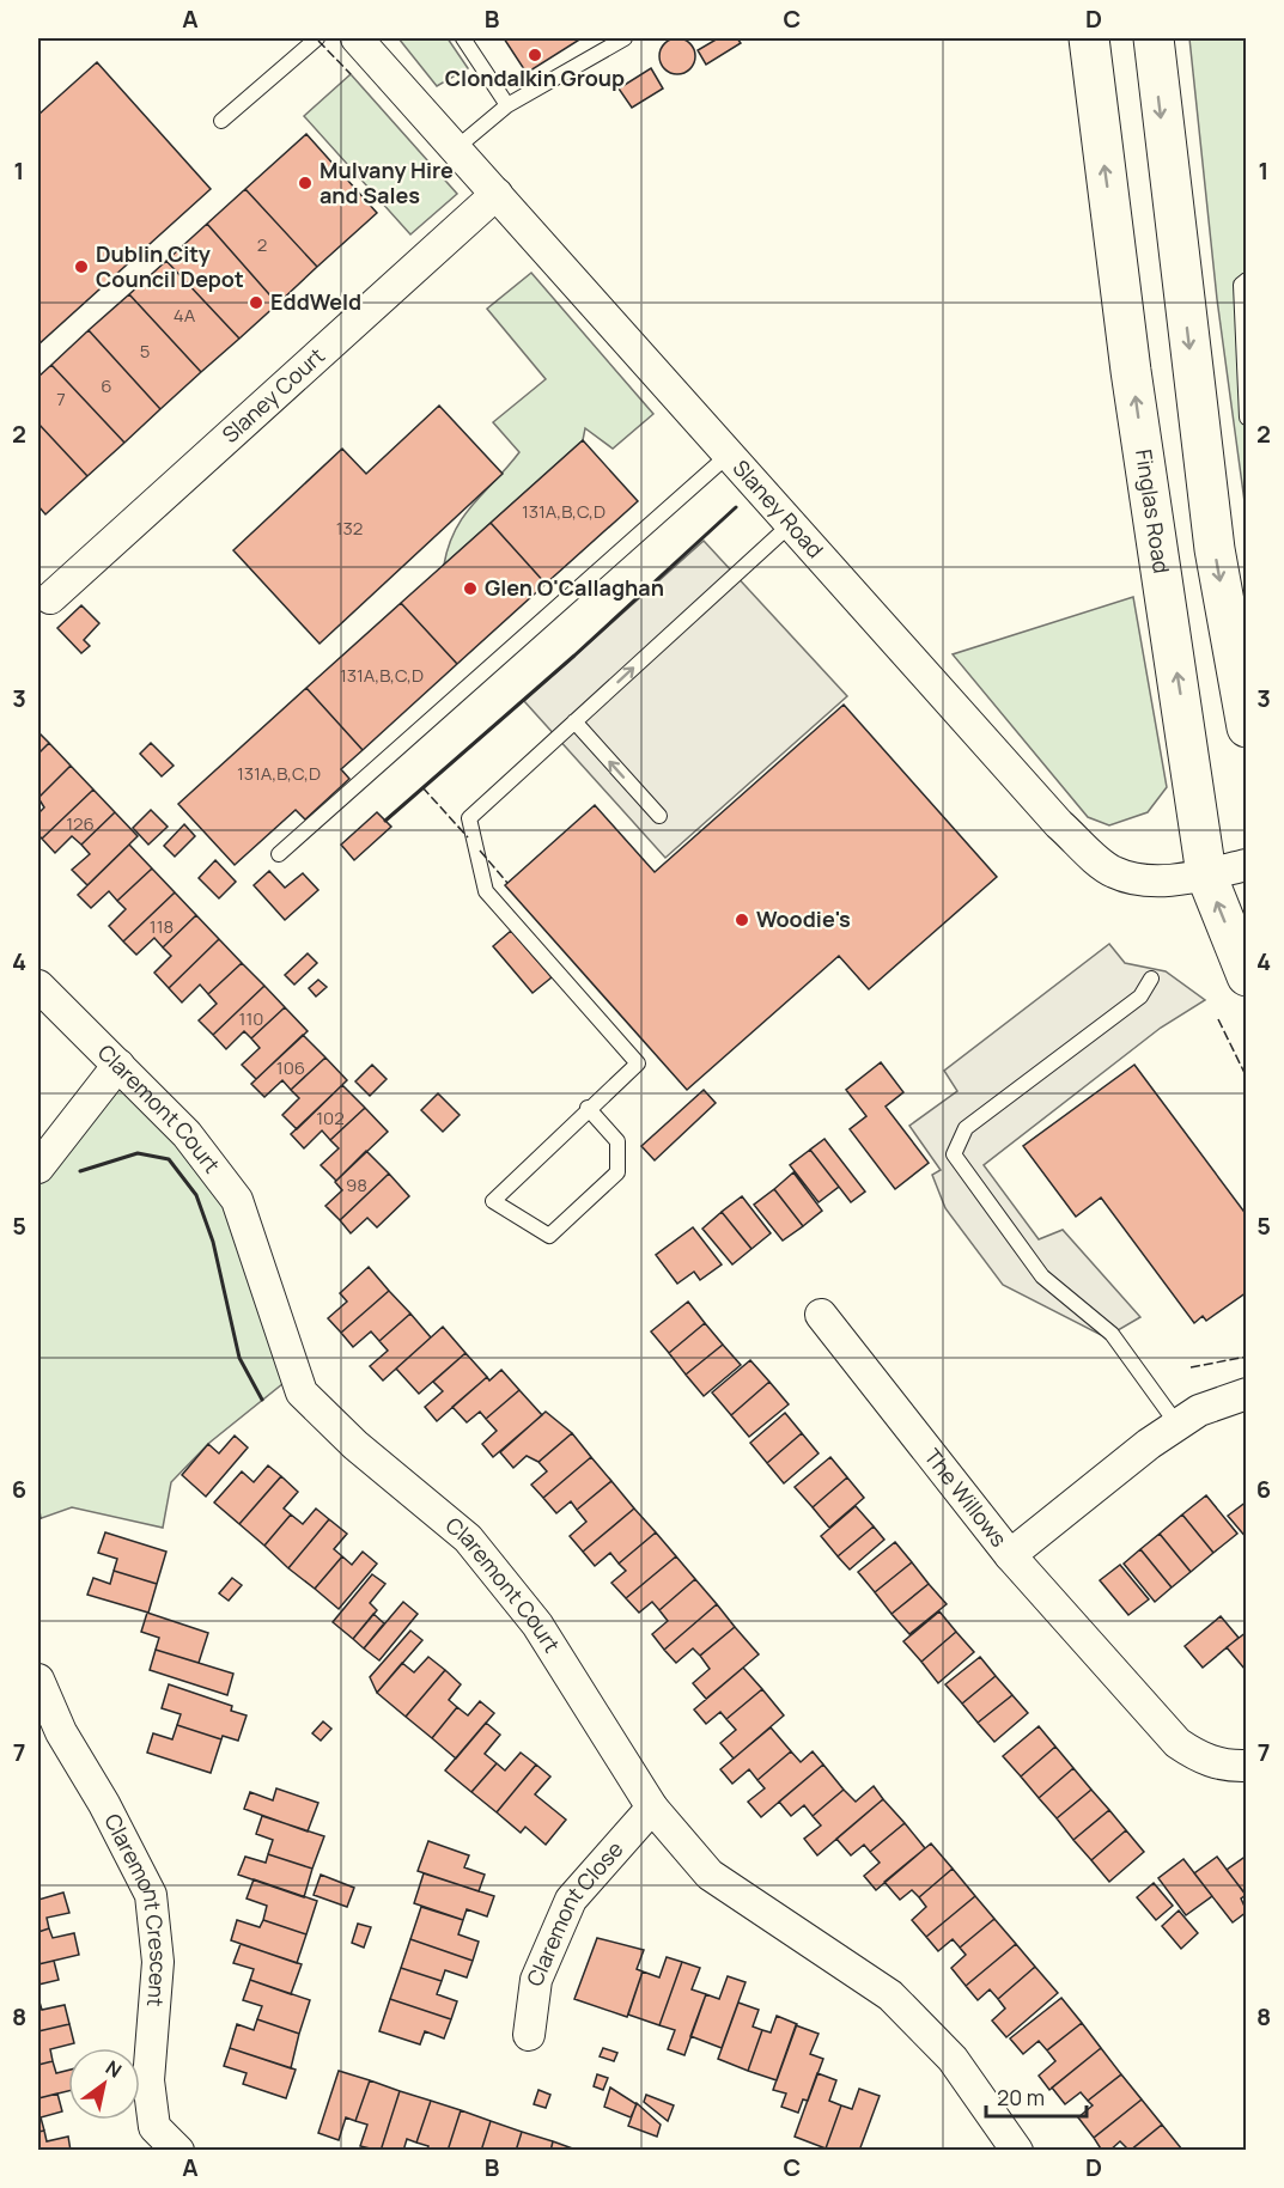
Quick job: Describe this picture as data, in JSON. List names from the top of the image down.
{
  "streets": {
    "main road": ["Finglas Road"],
    "street": [
      "Slaney Court",
      "Slaney Road",
      "Claremont Court",
      "The Willows",
      "Claremont Crescent",
      "Claremont Close"
    ]
  },
  "crossings": [
    ["Slaney Court", "Slaney Road"],
    ["Slaney Road", "Finglas Road"],
    ["Claremont Court", "Claremont Close"]
  ],
  "places": [
    "Clondalkin Group",
    "Mulvany Hire and Sales",
    "Dublin City Council Depot",
    "EddWeld",
    "Glen O'Callaghan",
    "Woodie's"
  ],
  "house_numbers": [
    "2",
    "4A",
    "5",
    "6",
    "7",
    "131A,B,C,D",
    "132",
    "131A,B,C,D",
    "131A,B,C,D",
    "126",
    "118",
    "110",
    "106",
    "102",
    "98"
  ],
  "scale_bar": "20 m",
  "north": "top right",
  "grid": {
    "columns": [
      "A",
      "B",
      "C",
      "D"
    ],
    "rows": [
      "1",
      "2",
      "3",
      "4",
      "5",
      "6",
      "7",
      "8"
    ]
  }
}
